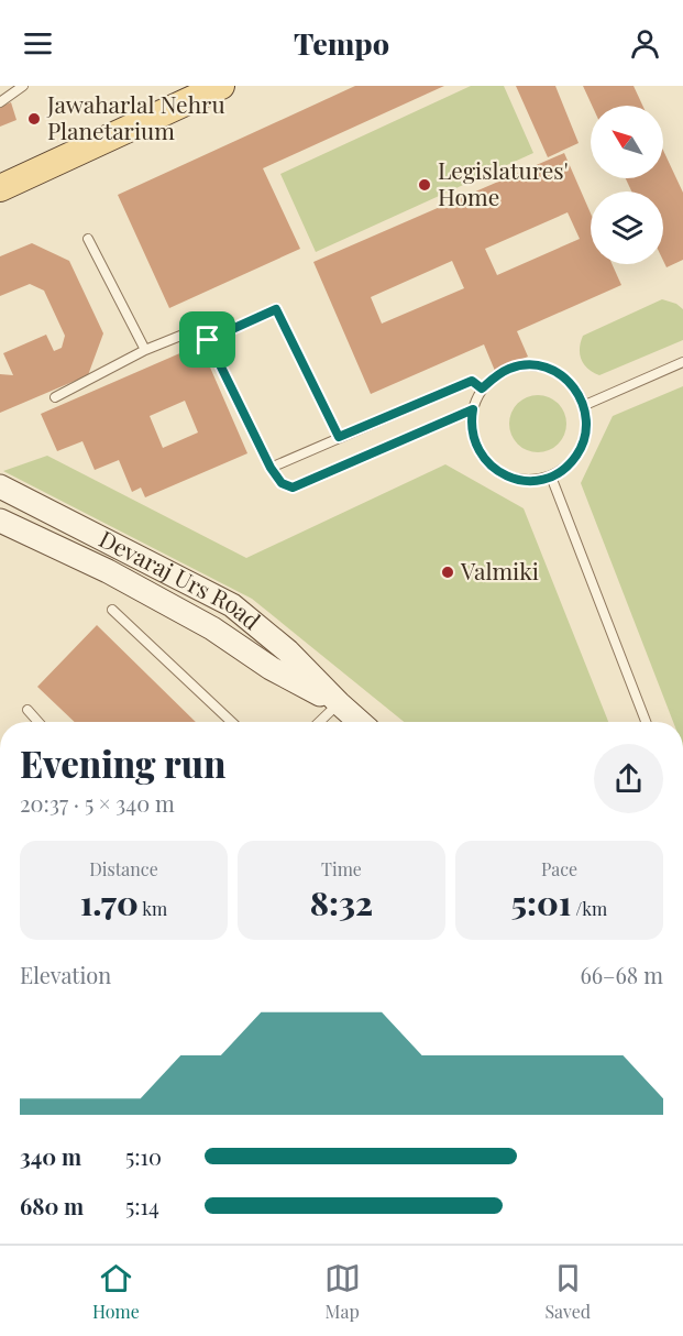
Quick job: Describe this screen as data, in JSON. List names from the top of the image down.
{
  "streets": {
    "street": ["Devaraj Urs Road"]
  },
  "places": ["Jawaharlal Nehru Planetarium", "Legislatures' Home", "Valmiki"],
  "north": "top left",
  "page": {
    "header": "Tempo",
    "heading": ["Evening run", "20:37 · 5 × 340 m"],
    "stats": [
      ["Distance", "1.70 km"],
      ["Time", "8:32"],
      ["Pace", "5:01 /km"]
    ],
    "chart": ["Elevation", "66–68 m"],
    "list": [
      {
        "name": "340 m",
        "note": "5:10"
      },
      {
        "name": "680 m",
        "note": "5:14"
      }
    ],
    "tabs": ["Home", "Map", "Saved"]
  }
}
